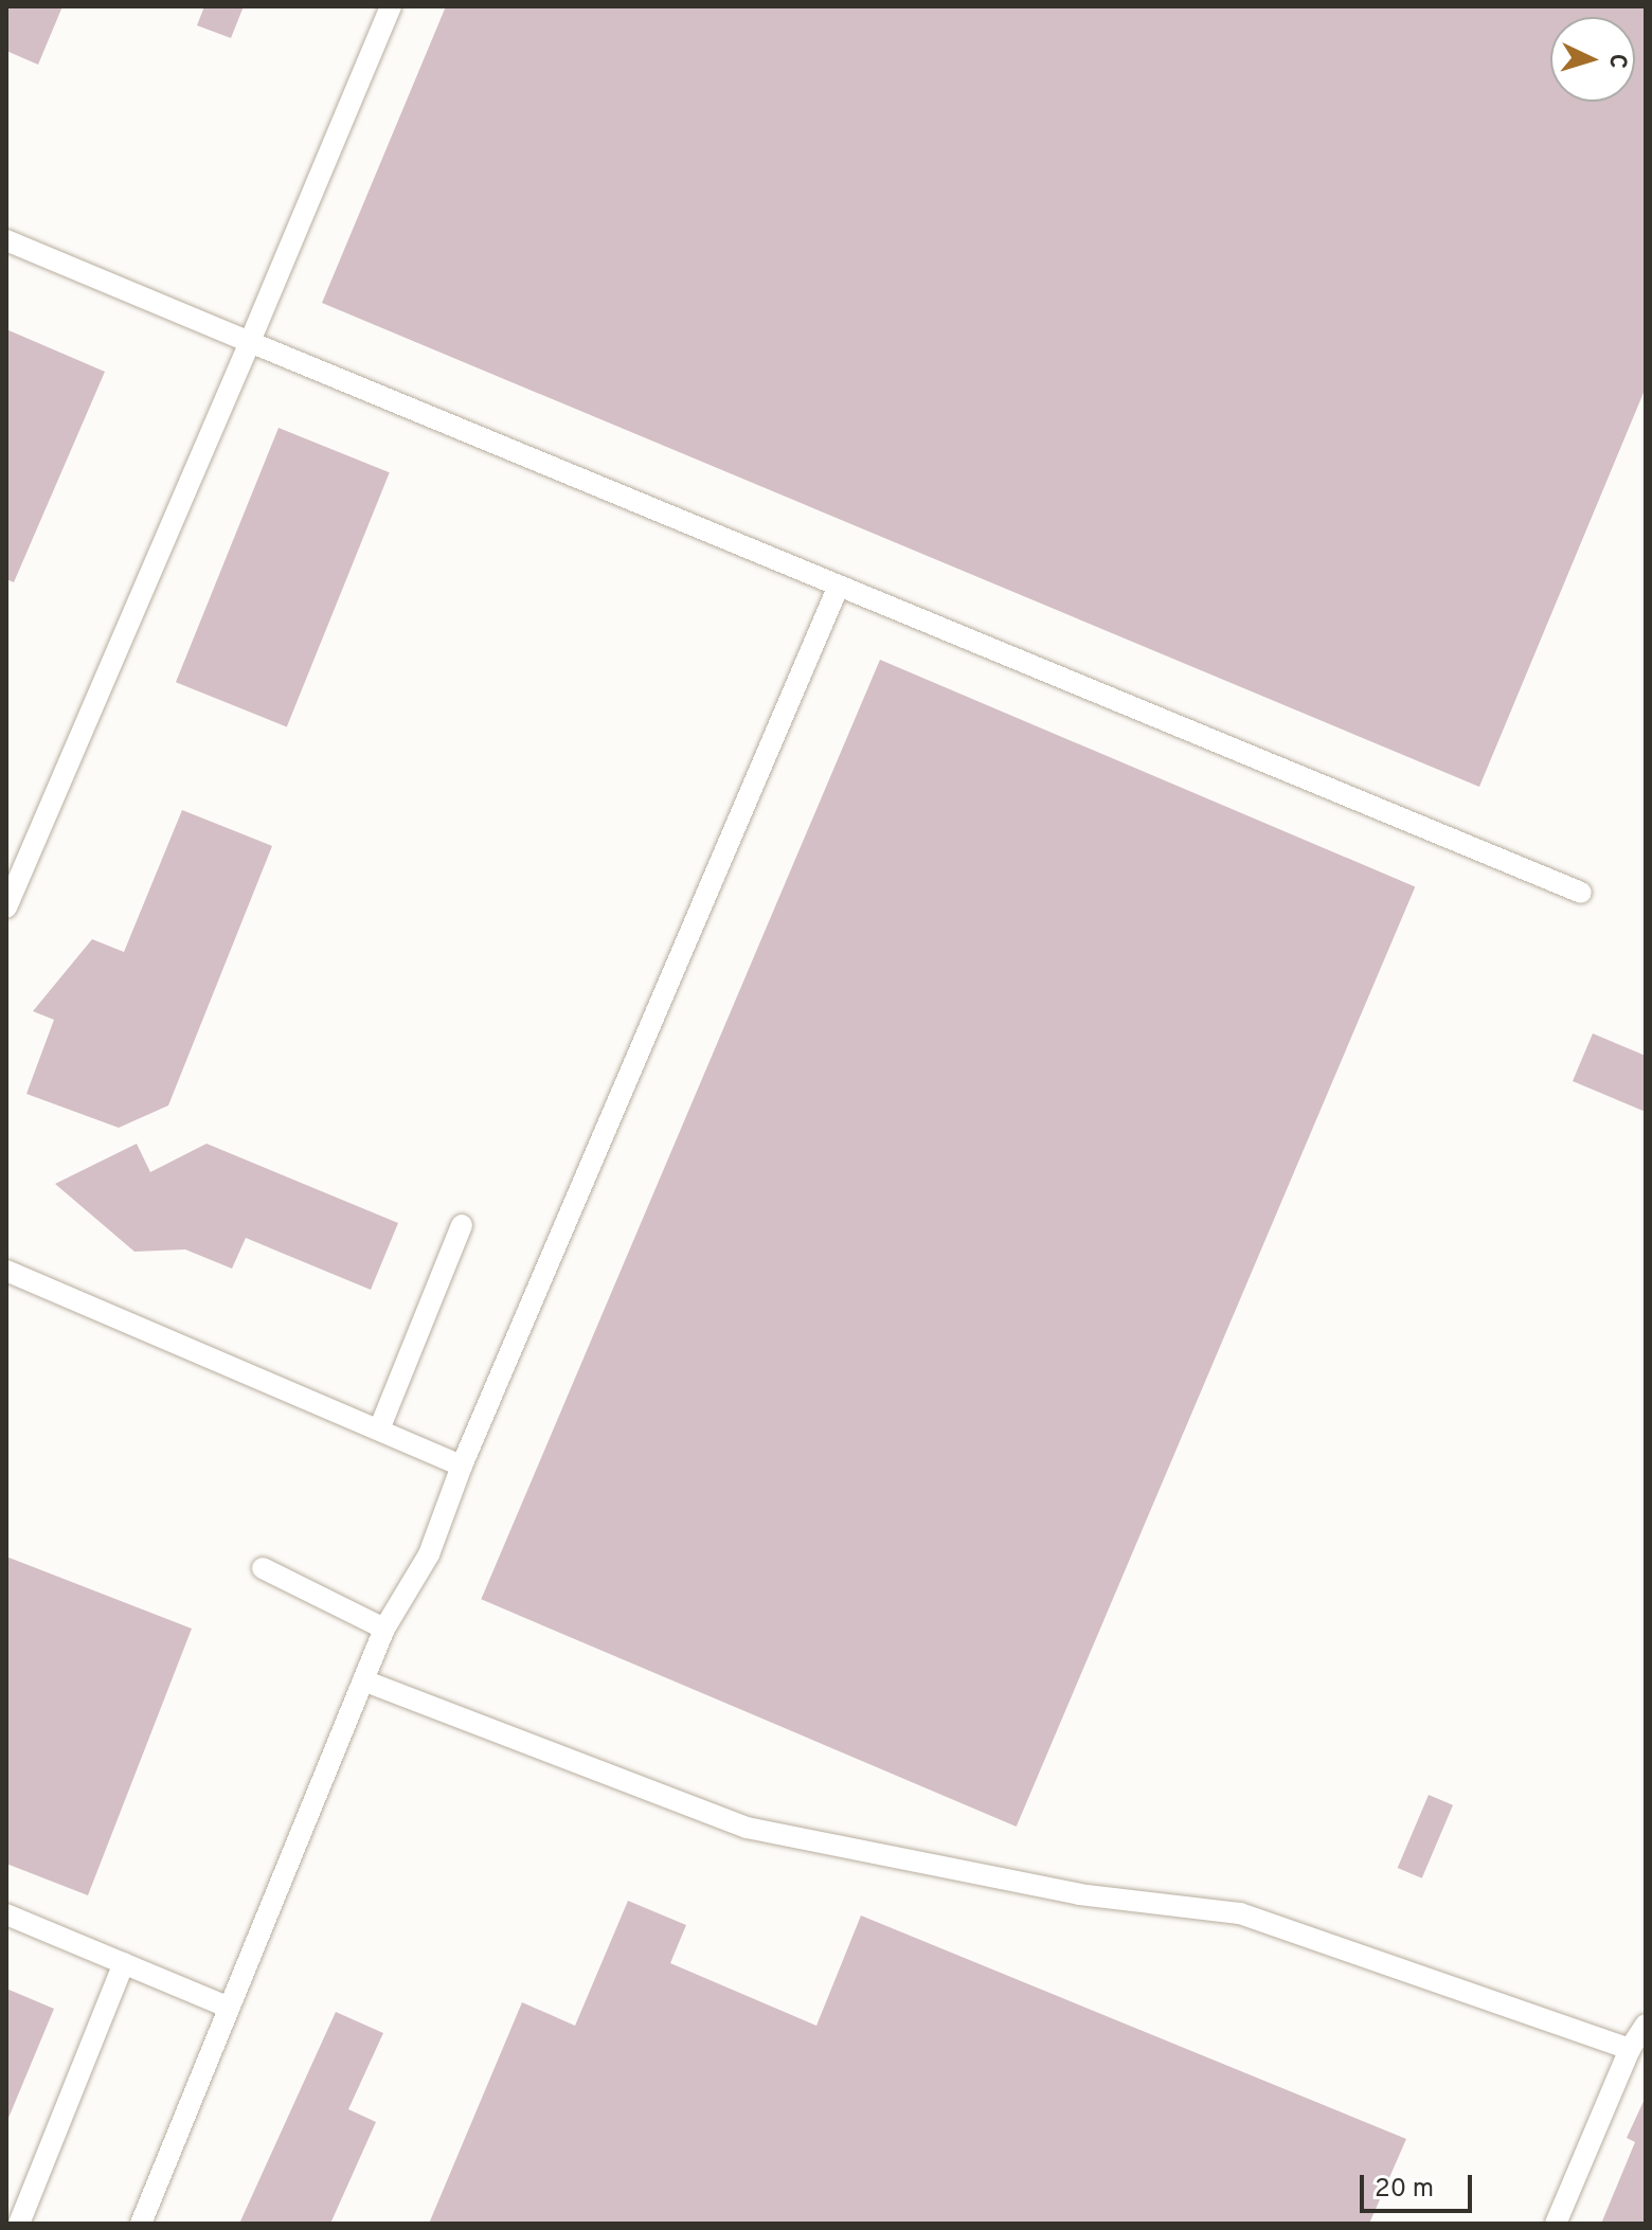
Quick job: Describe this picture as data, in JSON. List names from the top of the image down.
{
  "scale_bar": "20 m",
  "north": "right"
}
